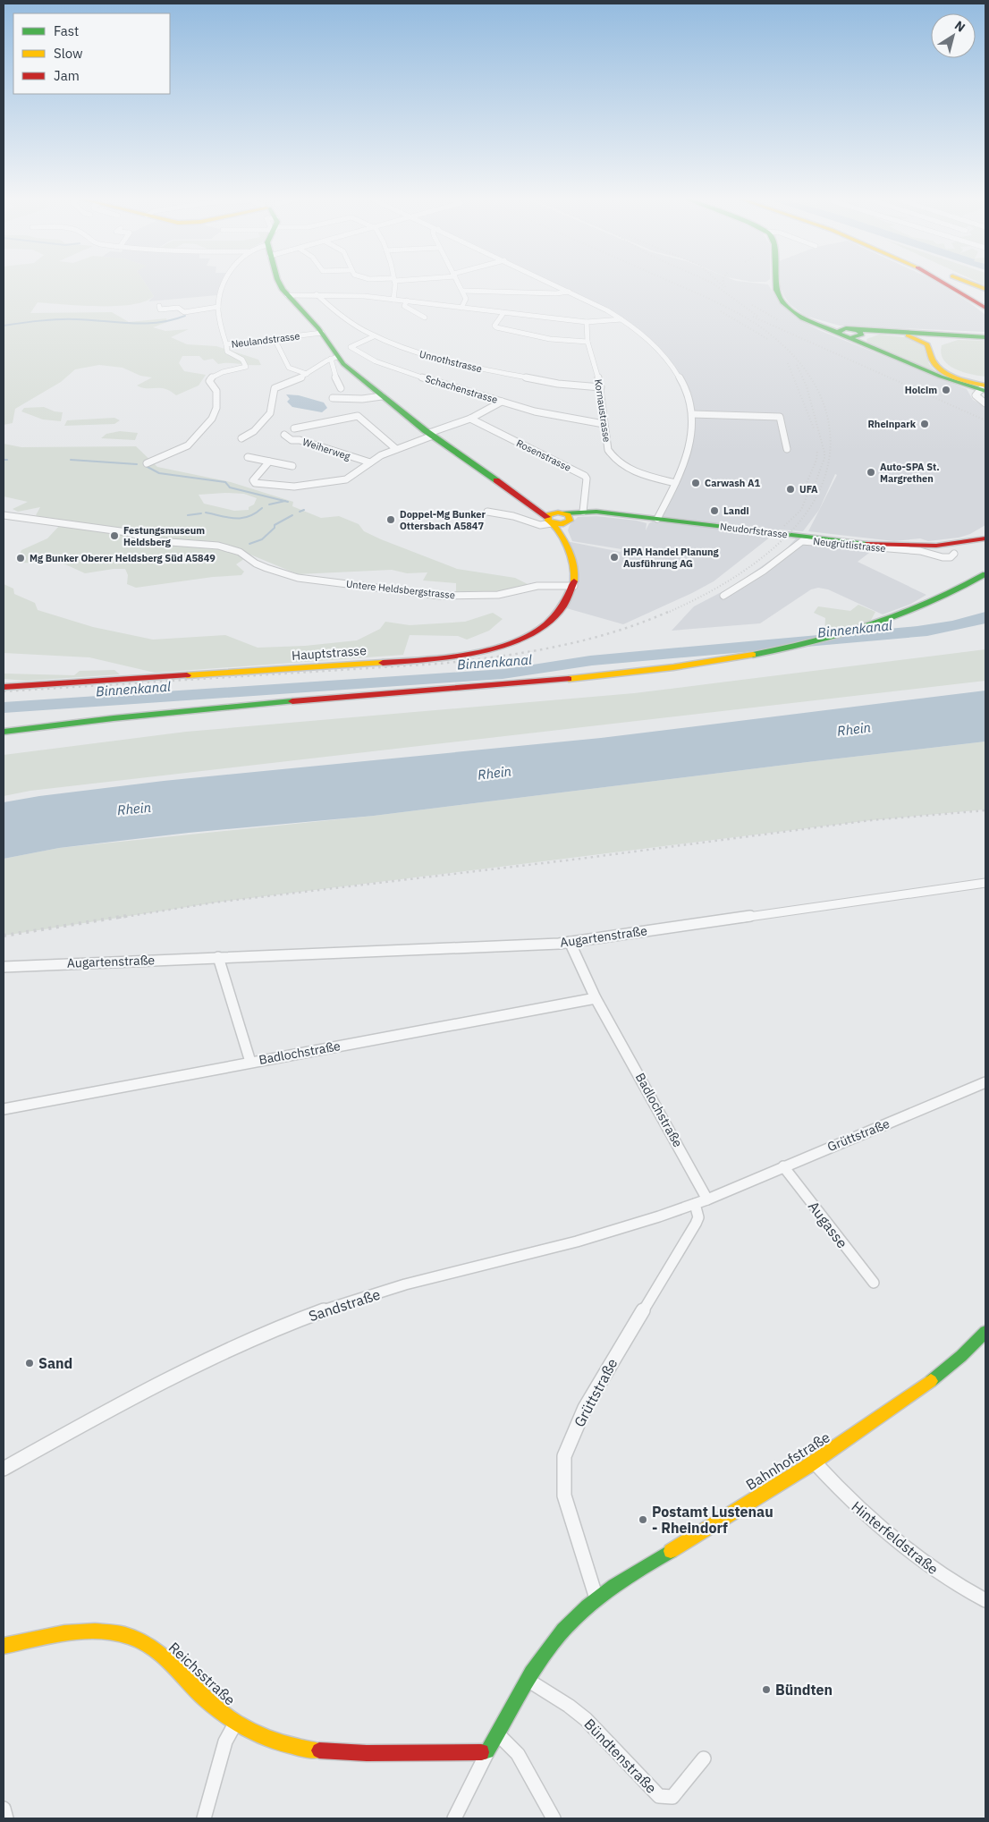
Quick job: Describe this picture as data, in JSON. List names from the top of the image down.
{
  "streets": {
    "main road": [
      "Neudorfstrasse",
      "Hauptstrasse",
      "Bahnhofstraße",
      "Reichsstraße"
    ],
    "street": [
      "Neulandstrasse",
      "Unnothstrasse",
      "Schachenstrasse",
      "Kornaustrasse",
      "Weiherweg",
      "Rosenstrasse",
      "Neugrütlistrasse",
      "Untere Heldsbergstrasse",
      "Augartenstraße",
      "Badlochstraße",
      "Grüttstraße",
      "Augasse",
      "Sandstraße",
      "Hinterfeldstraße",
      "Bündtenstraße"
    ]
  },
  "crossings": [
    ["Unnothstrasse", "Schachenstrasse"],
    ["Unnothstrasse", "Kornaustrasse"],
    ["Schachenstrasse", "Kornaustrasse"],
    ["Rosenstrasse", "Neudorfstrasse"],
    ["Neudorfstrasse", "Neugrütlistrasse"],
    ["Untere Heldsbergstrasse", "Hauptstrasse"],
    ["Augartenstraße", "Badlochstraße"],
    ["Badlochstraße", "Grüttstraße"],
    ["Badlochstraße", "Sandstraße"],
    ["Grüttstraße", "Augasse"],
    ["Grüttstraße", "Sandstraße"],
    ["Grüttstraße", "Bahnhofstraße"],
    ["Bahnhofstraße", "Hinterfeldstraße"],
    ["Bahnhofstraße", "Reichsstraße"],
    ["Bahnhofstraße", "Bündtenstraße"]
  ],
  "water": ["Binnenkanal", "Rhein"],
  "places": [
    "Holcim",
    "Rheinpark",
    "Auto-SPA St. Margrethen",
    "Carwash A1",
    "UFA",
    "Landi",
    "Doppel-Mg Bunker Ottersbach A5847",
    "Festungsmuseum Heldsberg",
    "HPA Handel Planung Ausführung AG",
    "Mg Bunker Oberer Heldsberg Süd A5849",
    "Sand",
    "Postamt Lustenau - Rheindorf",
    "Bündten"
  ],
  "legend": ["Fast", "Slow", "Jam"],
  "north": "top right"
}
